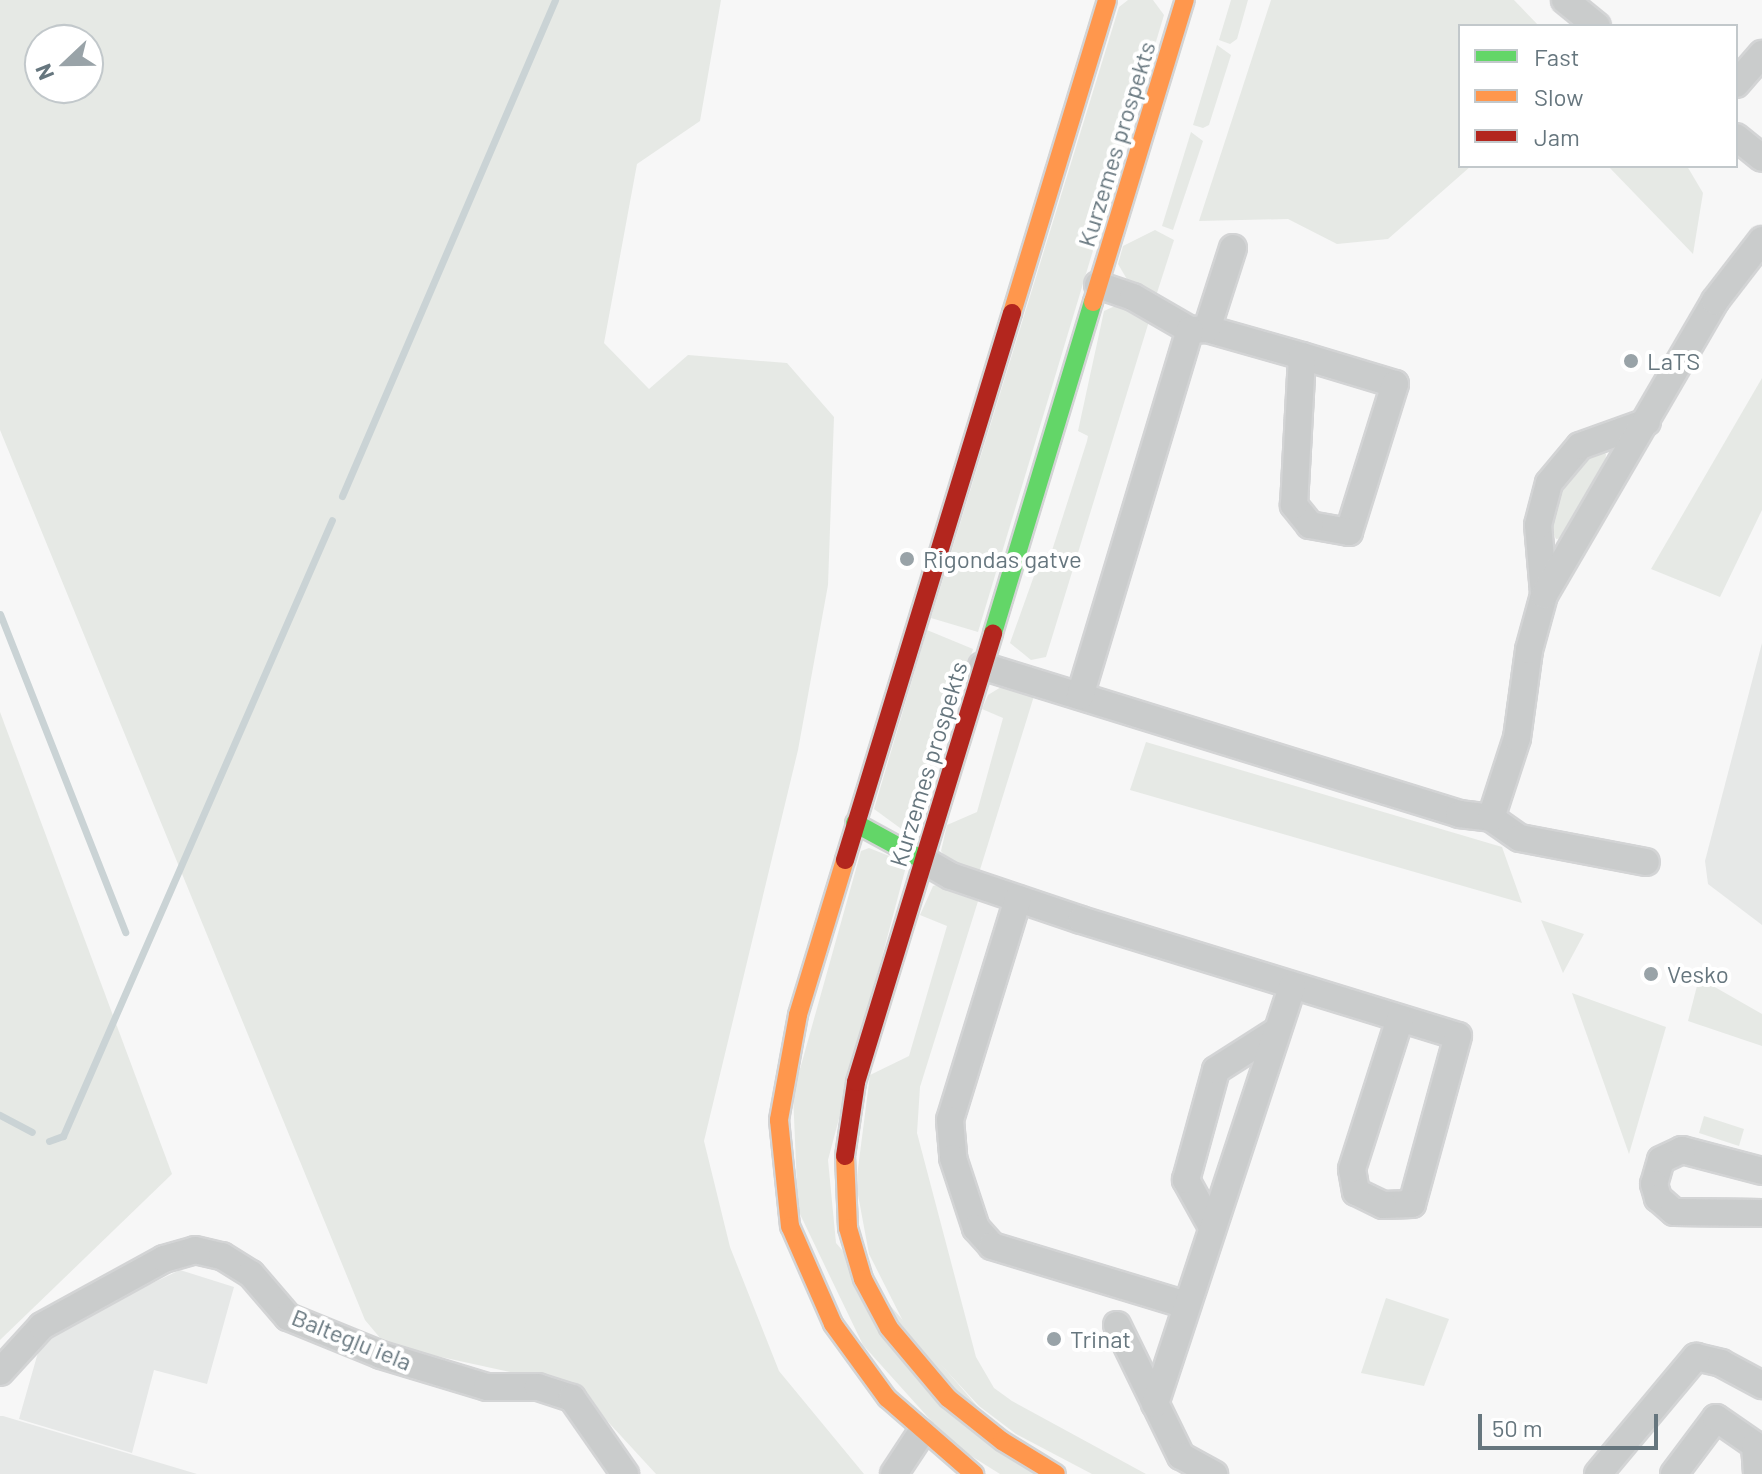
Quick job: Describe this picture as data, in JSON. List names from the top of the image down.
{
  "streets": {
    "main road": ["Kurzemes prospekts"],
    "street": ["Baltegļu iela"]
  },
  "places": [
    "LaTS",
    "Rigondas gatve",
    "Vesko",
    "Trinat"
  ],
  "legend": ["Fast", "Slow", "Jam"],
  "scale_bar": "50 m",
  "north": "left"
}
